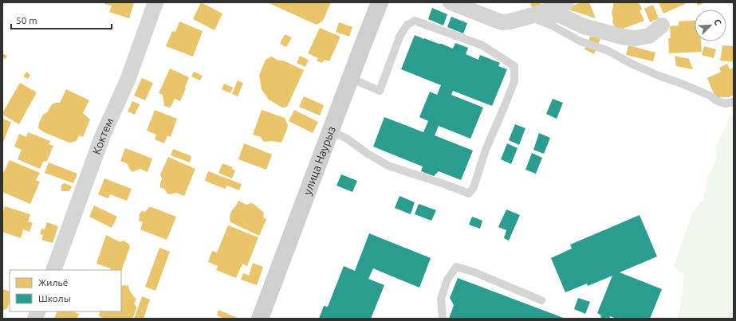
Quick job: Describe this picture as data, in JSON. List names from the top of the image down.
{
  "streets": {
    "street": ["Коктем", "улица Наурыз"]
  },
  "legend": ["Жильё", "Школы"],
  "scale_bar": "50 m",
  "north": "top right"
}
